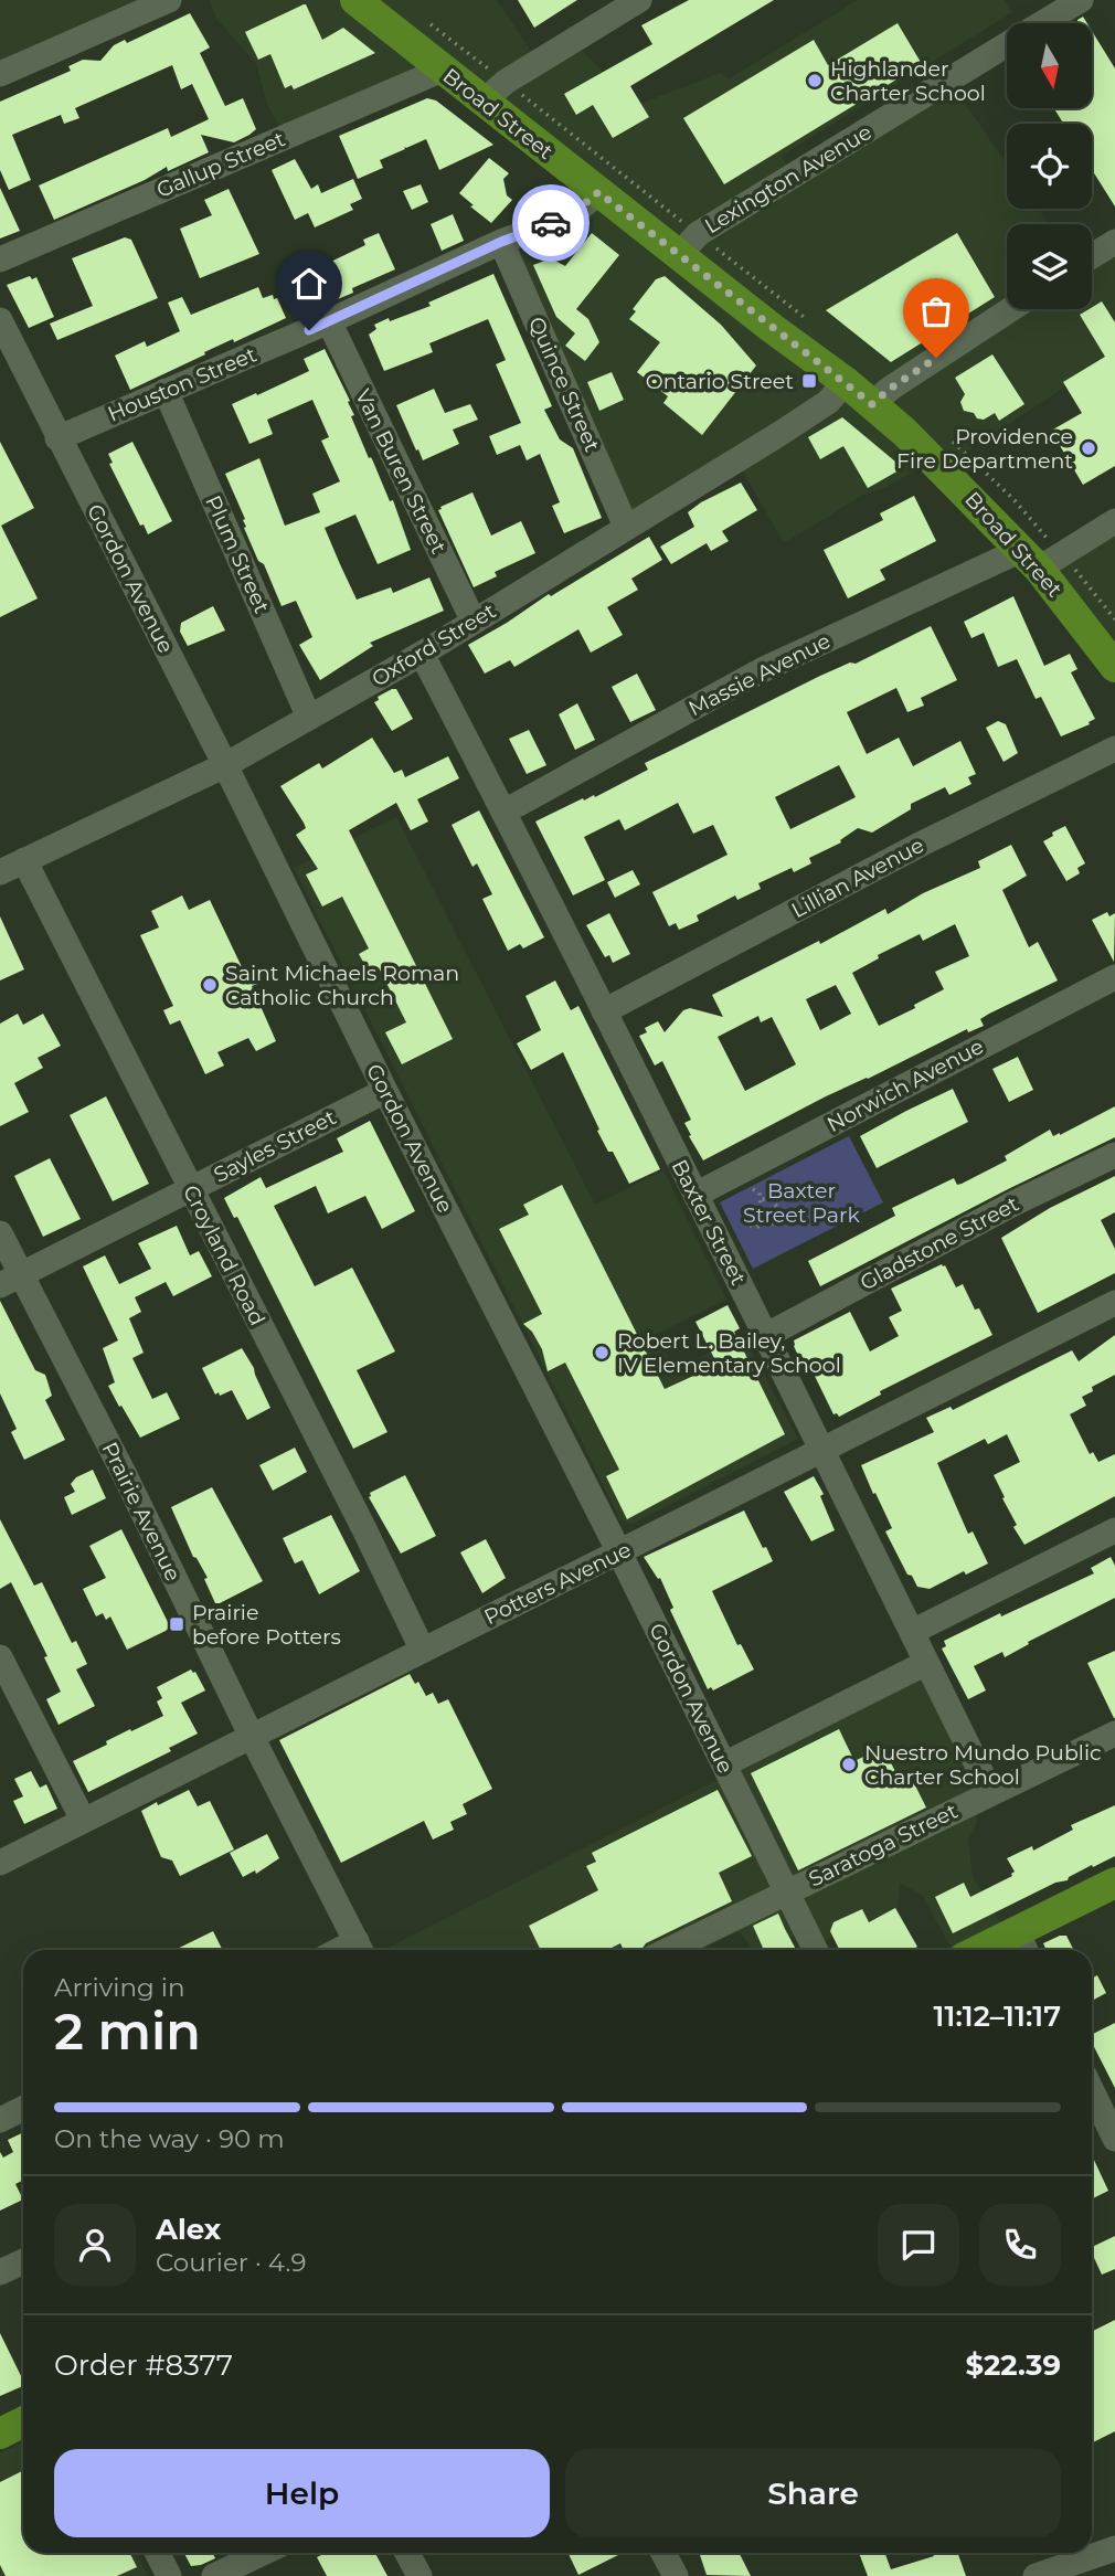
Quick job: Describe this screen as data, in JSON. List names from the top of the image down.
{
  "streets": {
    "main road": ["Broad Street"],
    "street": [
      "Gallup Street",
      "Lexington Avenue",
      "Houston Street",
      "Quince Street",
      "Van Buren Street",
      "Plum Street",
      "Gordon Avenue",
      "Oxford Street",
      "Massie Avenue",
      "Lillian Avenue",
      "Norwich Avenue",
      "Sayles Street",
      "Baxter Street",
      "Gladstone Street",
      "Croyland Road",
      "Prairie Avenue",
      "Potters Avenue",
      "Saratoga Street"
    ]
  },
  "crossings": [
    ["Broad Street", "Gallup Street"],
    ["Broad Street", "Lexington Avenue"],
    ["Broad Street", "Houston Street"],
    ["Broad Street", "Oxford Street"],
    ["Broad Street", "Massie Avenue"],
    ["Houston Street", "Quince Street"],
    ["Houston Street", "Van Buren Street"],
    ["Houston Street", "Plum Street"],
    ["Houston Street", "Gordon Avenue"],
    ["Quince Street", "Oxford Street"],
    ["Van Buren Street", "Oxford Street"],
    ["Plum Street", "Oxford Street"],
    ["Gordon Avenue", "Oxford Street"],
    ["Gordon Avenue", "Sayles Street"],
    ["Gordon Avenue", "Potters Avenue"],
    ["Gordon Avenue", "Saratoga Street"],
    ["Oxford Street", "Baxter Street"],
    ["Oxford Street", "Croyland Road"],
    ["Massie Avenue", "Baxter Street"],
    ["Lillian Avenue", "Baxter Street"],
    ["Norwich Avenue", "Baxter Street"],
    ["Sayles Street", "Croyland Road"],
    ["Sayles Street", "Prairie Avenue"],
    ["Baxter Street", "Gladstone Street"],
    ["Baxter Street", "Potters Avenue"],
    ["Baxter Street", "Saratoga Street"],
    ["Croyland Road", "Potters Avenue"],
    ["Prairie Avenue", "Potters Avenue"]
  ],
  "parks": ["Baxter Street Park"],
  "places": {
    "other": [
      "Highlander Charter School",
      "Providence Fire Department",
      "Saint Michaels Roman Catholic Church",
      "Robert L. Bailey, IV Elementary School",
      "Nuestro Mundo Public Charter School"
    ],
    "transit": ["Ontario Street", "Prairie before Potters"]
  },
  "north": "bottom",
  "page": {
    "heading": ["2 min", "Arriving in", "11:12–11:17"],
    "panel": [
      "Alex",
      "Courier · 4.9",
      "Order #8377",
      "$22.39"
    ],
    "bar": "On the way · 90 m",
    "buttons": ["Help", "Share"]
  }
}
